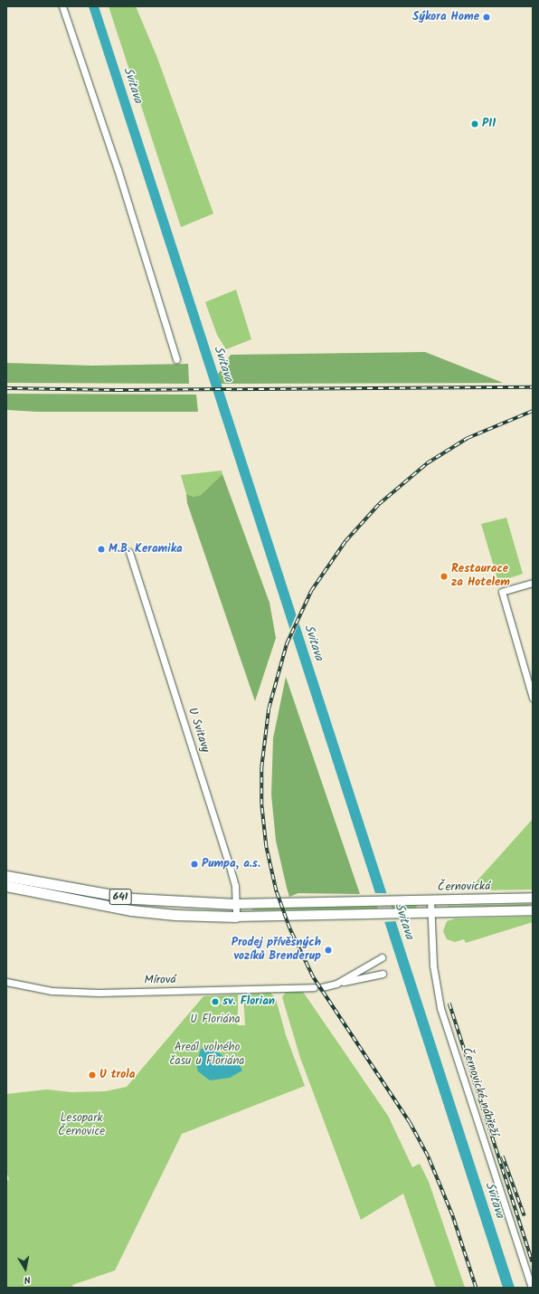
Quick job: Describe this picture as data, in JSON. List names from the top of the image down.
{
  "streets": {
    "highway": ["641"],
    "main road": ["Černovická"],
    "street": ["U Svitavy", "Mírová", "Černovické nábřeží"]
  },
  "crossings": [
    ["U Svitavy", "Černovická"],
    ["U Svitavy", "641"],
    ["Černovická", "641"],
    ["Černovická", "Černovické nábřeží"]
  ],
  "water": ["Svitava"],
  "parks": ["U Floriána", "Areál volného času u Floriána", "Lesopark Černovice"],
  "places": [
    "Sýkora Home",
    "PI1",
    "M.B. Keramika",
    "Restaurace za Hotelem",
    "Pumpa, a.s.",
    "Prodej přívěsných vozíků Brenderup",
    "sv. Florian",
    "U trola"
  ],
  "north": "bottom"
}
